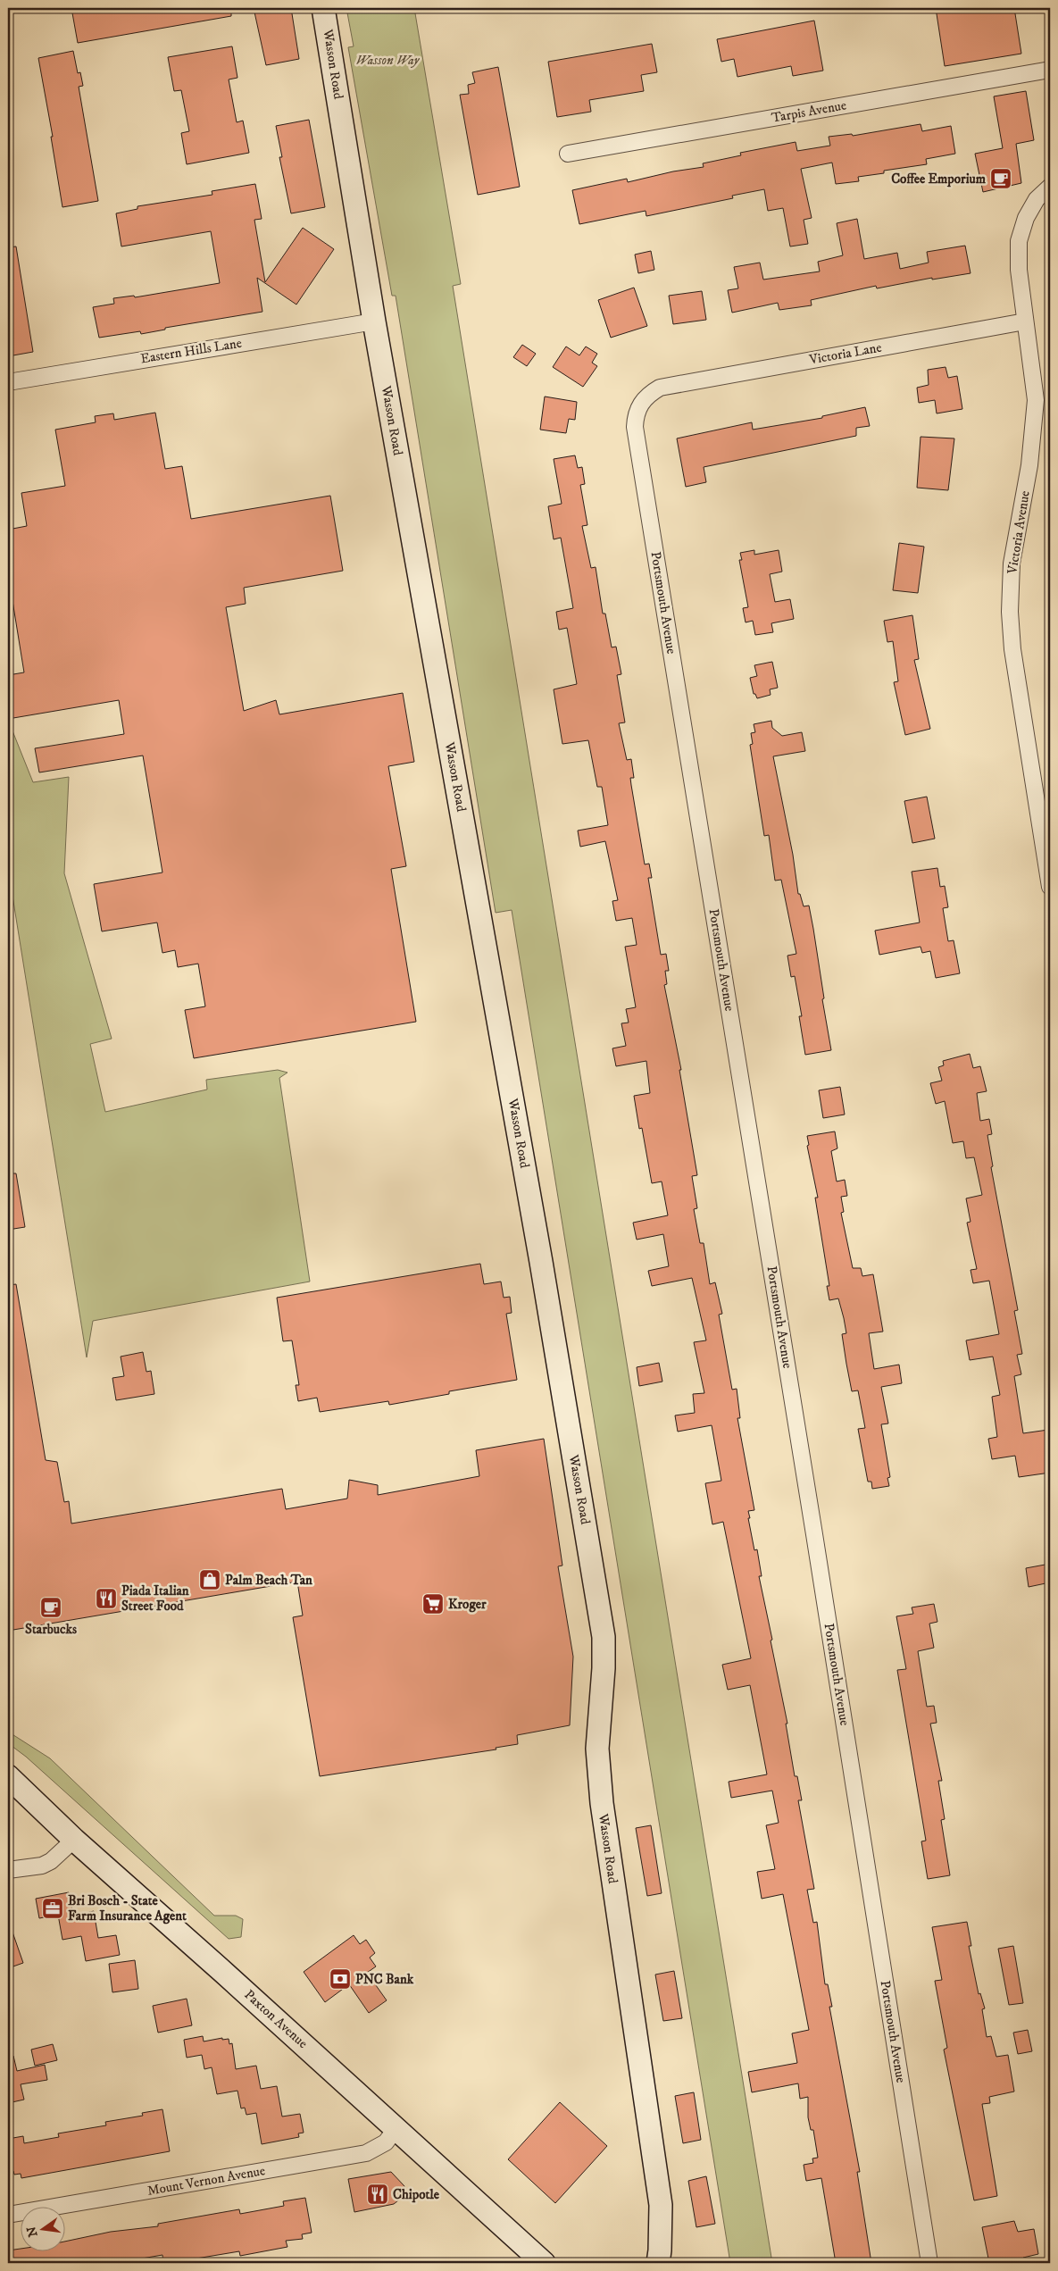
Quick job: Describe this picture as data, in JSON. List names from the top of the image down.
{
  "streets": {
    "street": [
      "Wasson Road",
      "Tarpis Avenue",
      "Eastern Hills Lane",
      "Victoria Lane",
      "Victoria Avenue",
      "Portsmouth Avenue",
      "Paxton Avenue",
      "Mount Vernon Avenue"
    ]
  },
  "crossings": [
    ["Wasson Road", "Eastern Hills Lane"],
    ["Victoria Lane", "Victoria Avenue"],
    ["Victoria Lane", "Portsmouth Avenue"],
    ["Paxton Avenue", "Mount Vernon Avenue"]
  ],
  "parks": ["Wasson Way"],
  "places": {
    "cafe": ["Coffee Emporium", "Starbucks"],
    "shop": ["Palm Beach Tan"],
    "restaurant": ["Piada Italian Street Food", "Chipotle"],
    "supermarket": ["Kroger"],
    "office": ["Bri Bosch - State Farm Insurance Agent"],
    "bank": ["PNC Bank"]
  },
  "north": "left"
}
